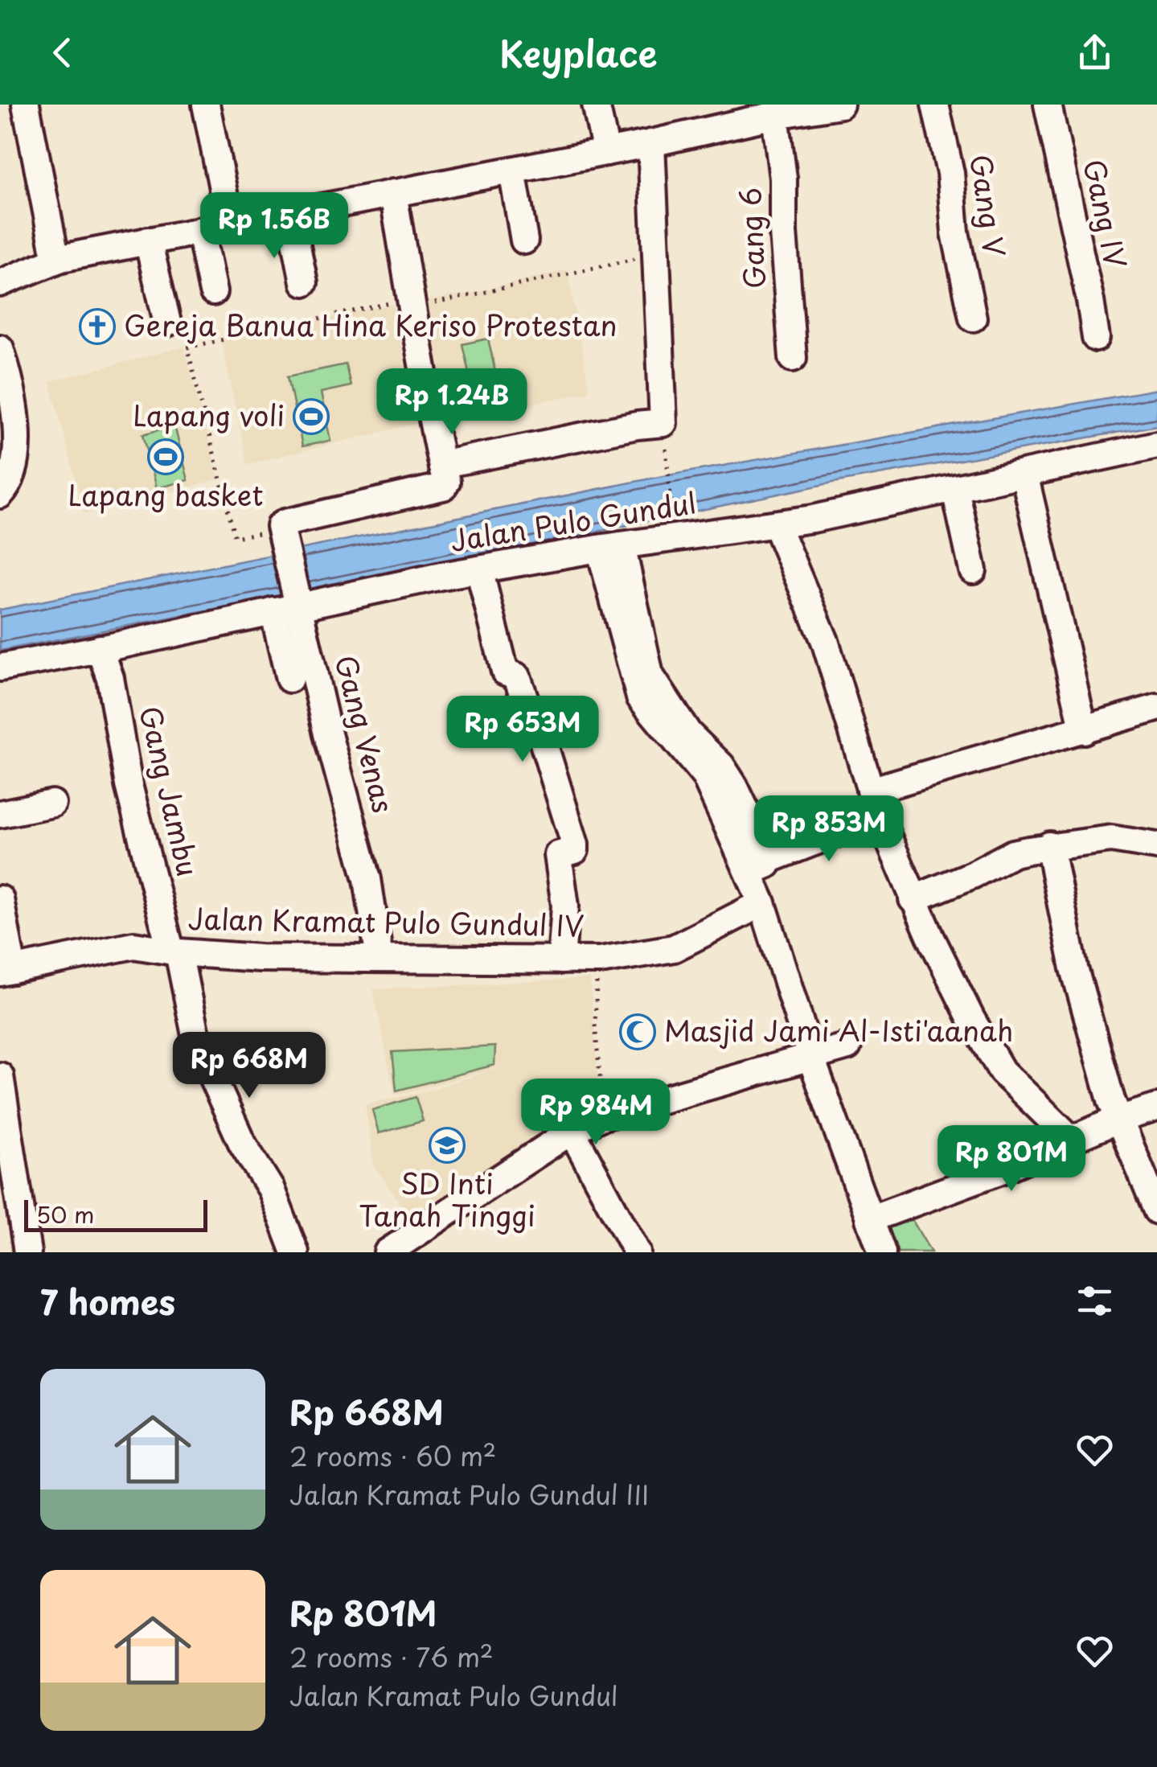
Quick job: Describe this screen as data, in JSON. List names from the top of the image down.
{
  "streets": {
    "street": [
      "Gang V",
      "Gang IV",
      "Gang 6",
      "Jalan Pulo Gundul",
      "Gang Venas",
      "Gang Jambu",
      "Jalan Kramat Pulo Gundul IV"
    ]
  },
  "crossings": [
    ["Jalan Pulo Gundul", "Gang Venas"],
    ["Jalan Pulo Gundul", "Gang Jambu"],
    ["Gang Venas", "Jalan Kramat Pulo Gundul IV"],
    ["Gang Jambu", "Jalan Kramat Pulo Gundul IV"]
  ],
  "places": {
    "church": ["Gereja Banua Hina Keriso Protestan"],
    "sports": ["Lapang voli", "Lapang basket"],
    "mosque": ["Masjid Jami Al-Isti'aanah"],
    "school or university": ["SD Inti Tanah Tinggi"]
  },
  "scale_bar": "50 m",
  "page": {
    "header": "Keyplace",
    "price": [
      "Rp 1.56B",
      "Rp 1.24B",
      "Rp 653M",
      "Rp 853M",
      "Rp 668M",
      "Rp 984M",
      "Rp 801M"
    ],
    "scale": "50 m",
    "heading": "7 homes",
    "list": [
      {
        "name": "Rp 668M",
        "note": "2 rooms · 60 m² · Jalan Kramat Pulo Gundul III"
      },
      {
        "name": "Rp 801M",
        "note": "2 rooms · 76 m² · Jalan Kramat Pulo Gundul"
      }
    ]
  }
}
